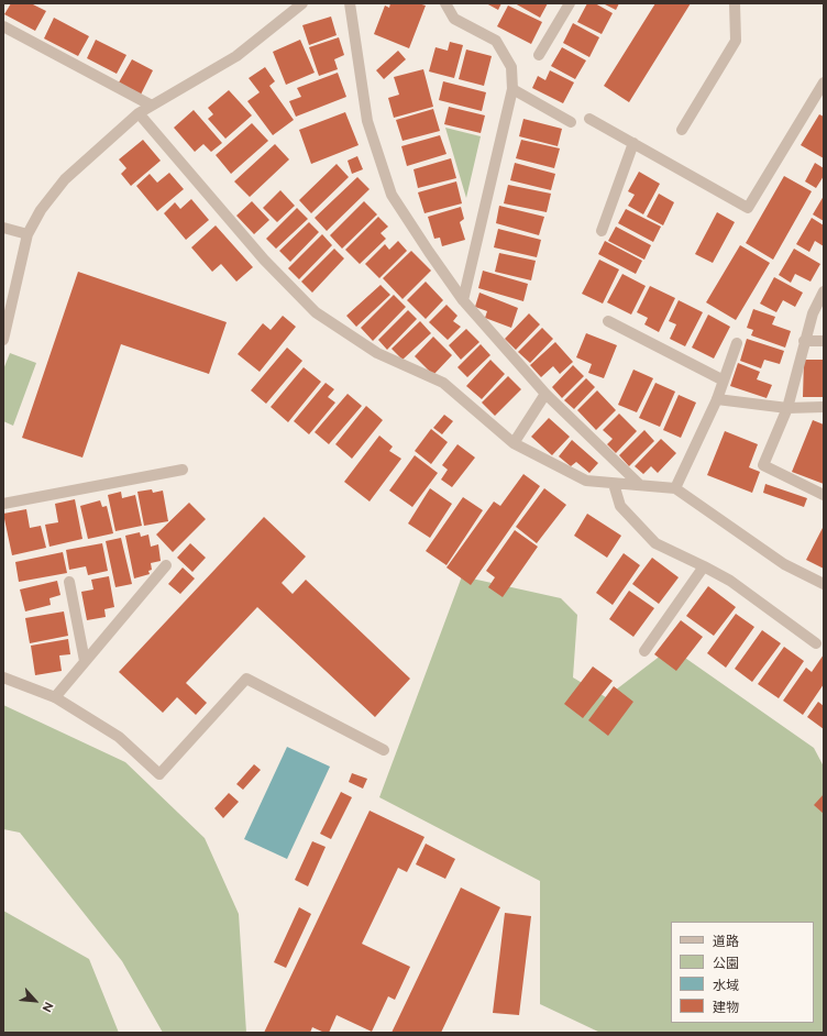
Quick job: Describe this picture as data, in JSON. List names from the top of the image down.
{
  "legend": [
    "道路",
    "公園",
    "水域",
    "建物"
  ],
  "north": "bottom right"
}
